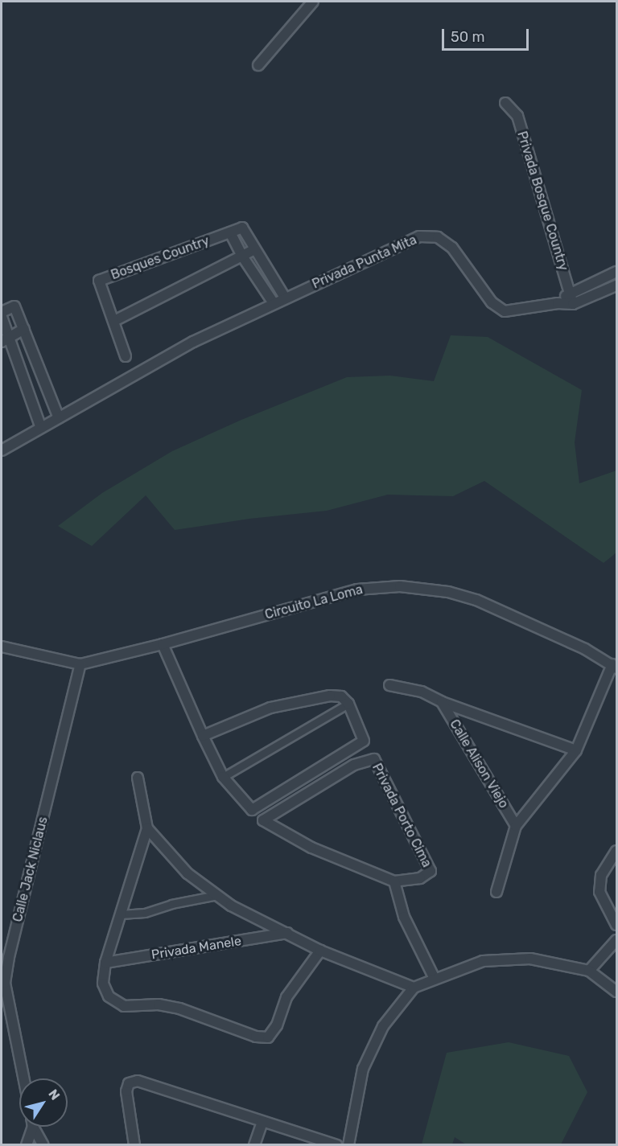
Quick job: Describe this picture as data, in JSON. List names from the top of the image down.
{
  "streets": {
    "street": [
      "Privada Bosque Country",
      "Bosques Country",
      "Privada Punta Mita",
      "Circuito La Loma",
      "Calle Alison Viejo",
      "Privada Porto Cima",
      "Calle Jack Niclaus",
      "Privada Manele"
    ]
  },
  "crossings": [
    ["Privada Bosque Country", "Privada Punta Mita"],
    ["Circuito La Loma", "Calle Alison Viejo"],
    ["Circuito La Loma", "Calle Jack Niclaus"]
  ],
  "scale_bar": "50 m",
  "north": "top right"
}
